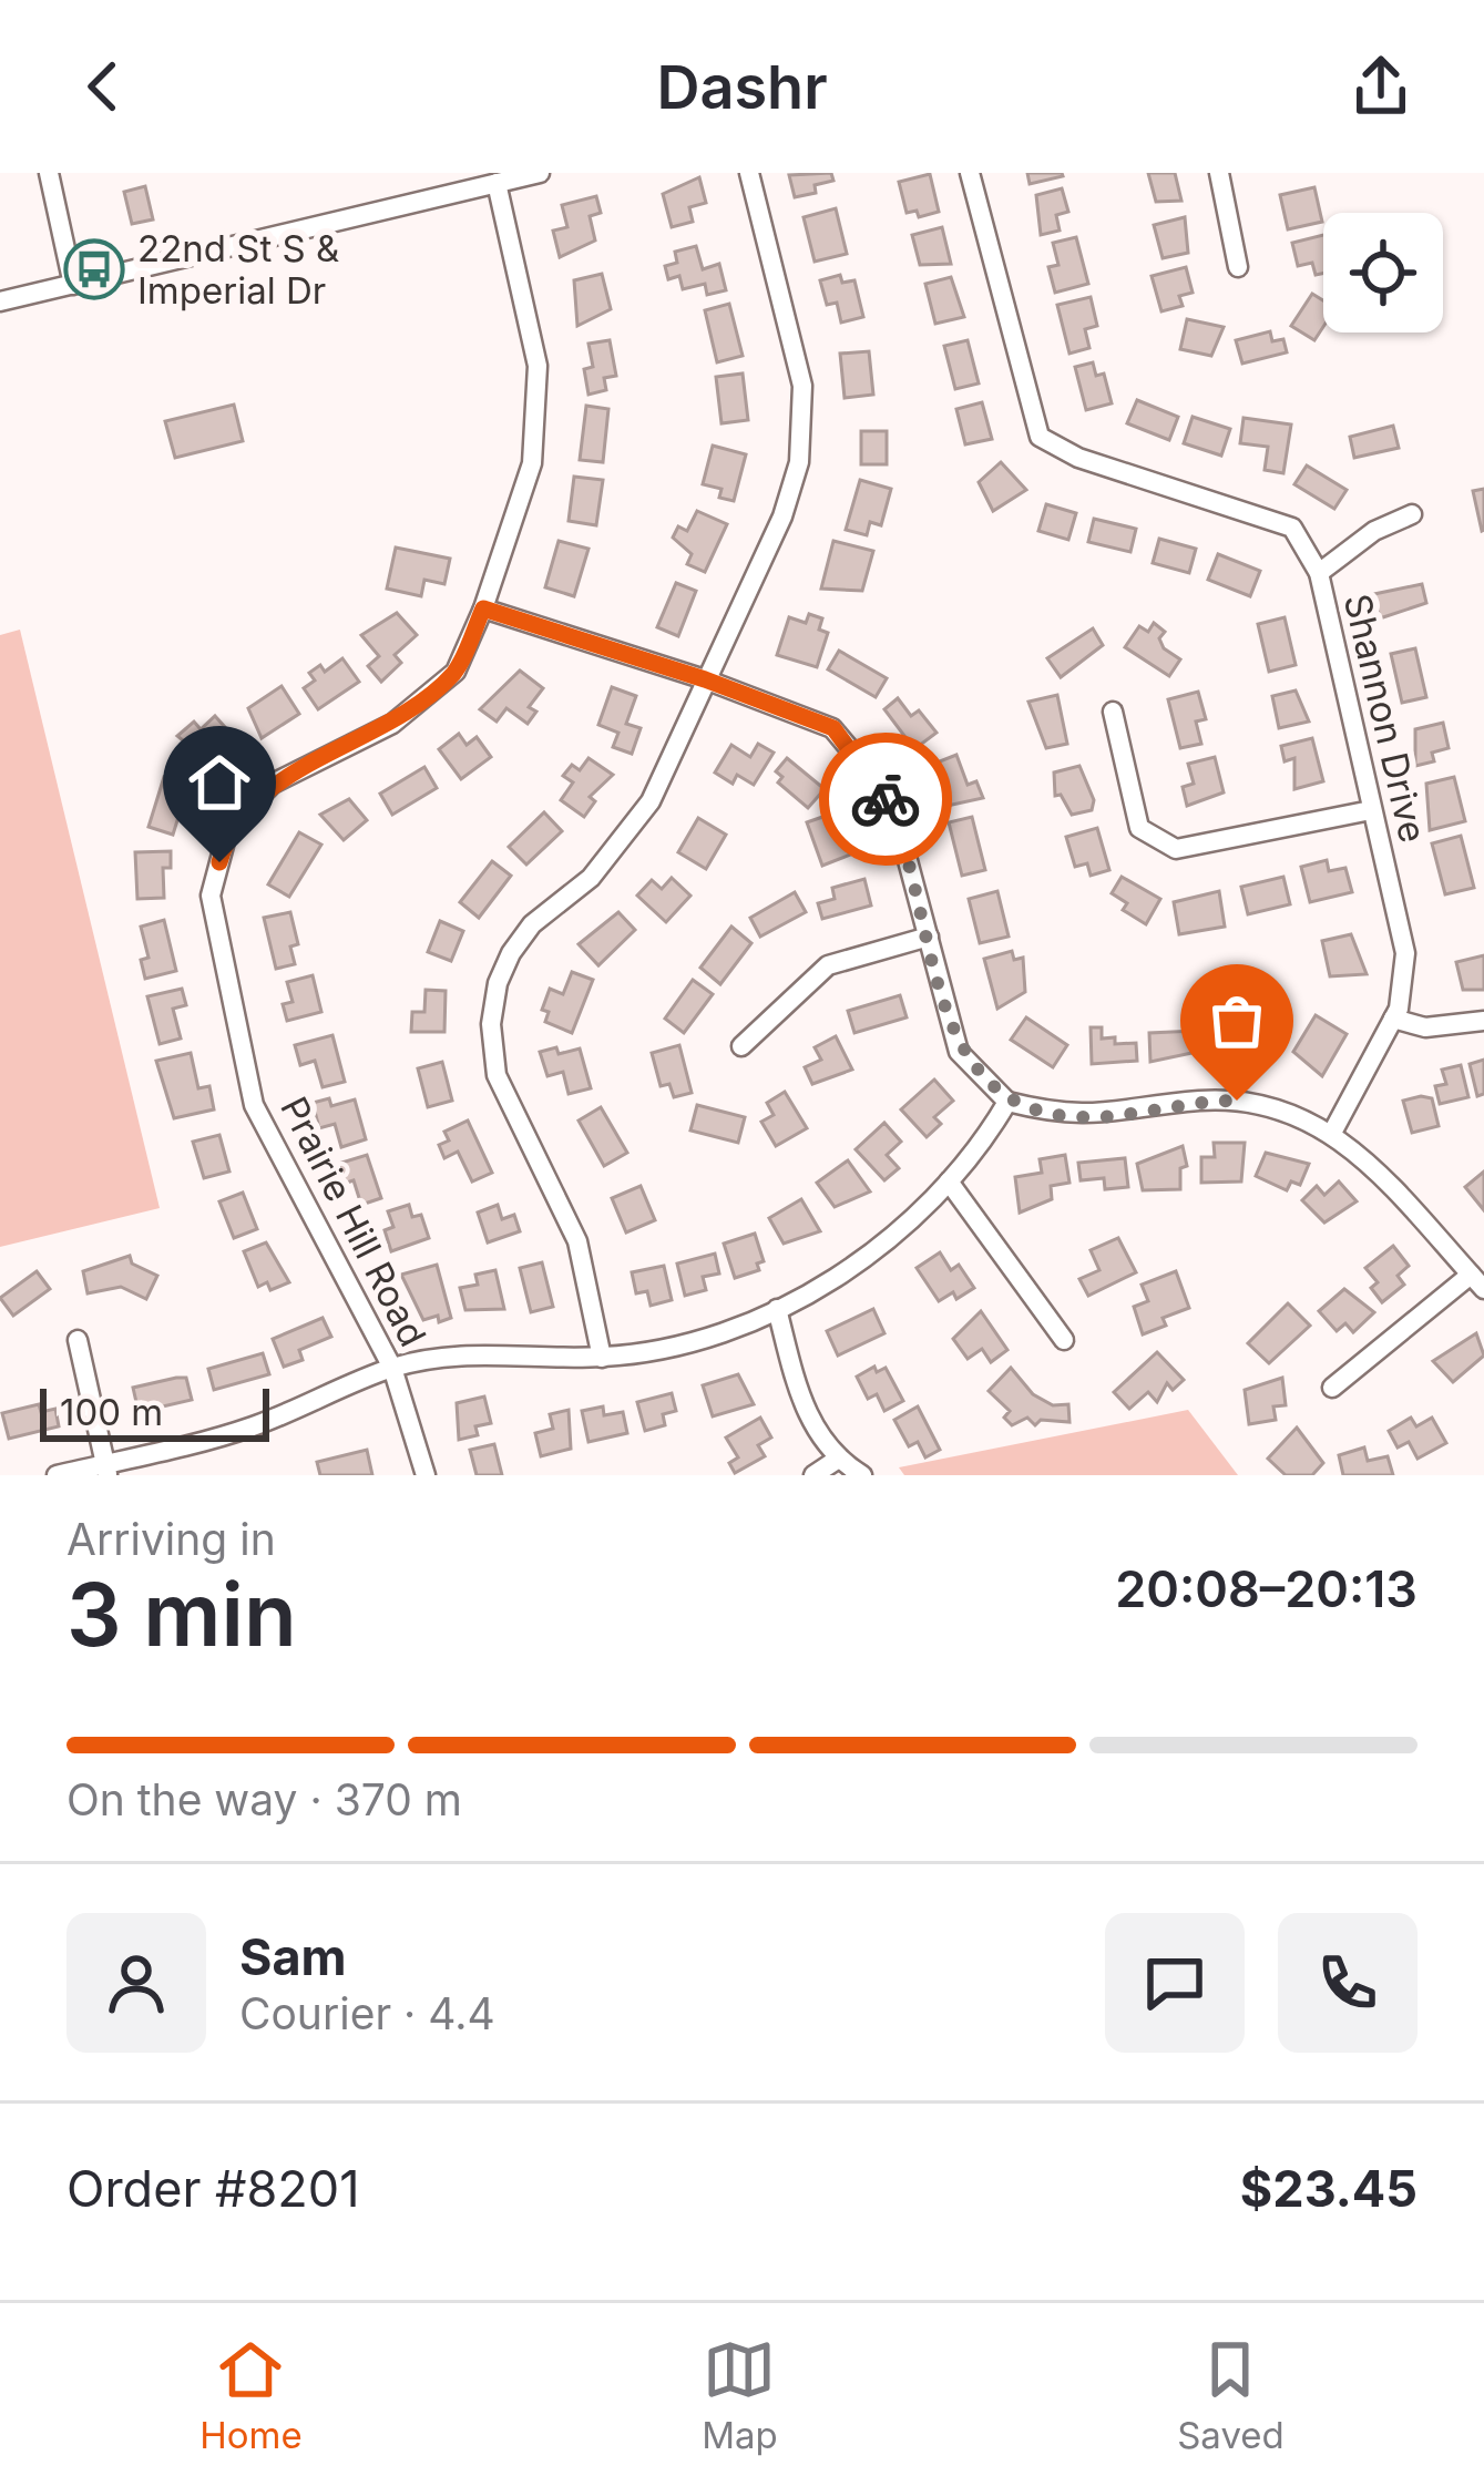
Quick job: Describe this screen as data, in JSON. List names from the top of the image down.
{
  "streets": {
    "street": ["Shannon Drive", "Prairie Hill Road"]
  },
  "places": {
    "bus stop": ["22nd St S & Imperial Dr"]
  },
  "scale_bar": "100 m",
  "page": {
    "header": "Dashr",
    "scale": "100 m",
    "heading": ["3 min", "Arriving in", "20:08–20:13"],
    "panel": [
      "Sam",
      "Courier · 4.4",
      "Order #8201",
      "$23.45"
    ],
    "bar": "On the way · 370 m",
    "tabs": ["Home", "Map", "Saved"]
  }
}
